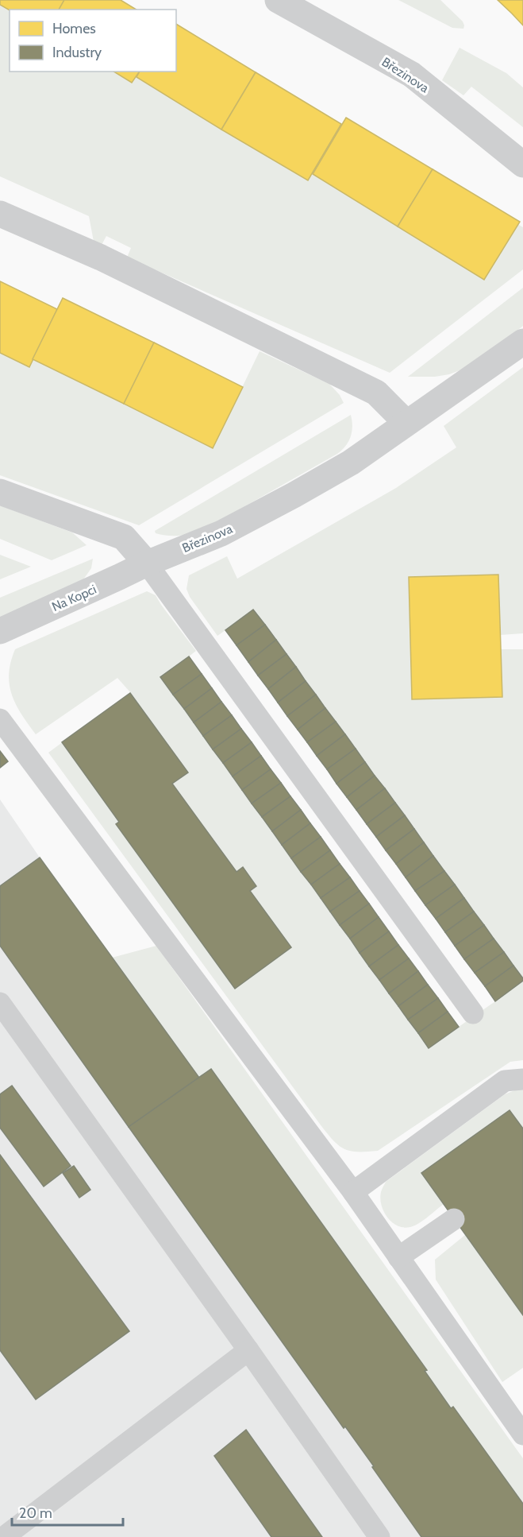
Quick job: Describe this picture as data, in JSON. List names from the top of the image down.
{
  "streets": {
    "street": ["Březinova", "Na Kopci"]
  },
  "crossings": [
    ["Březinova", "Na Kopci"]
  ],
  "legend": ["Homes", "Industry"],
  "scale_bar": "20 m"
}
